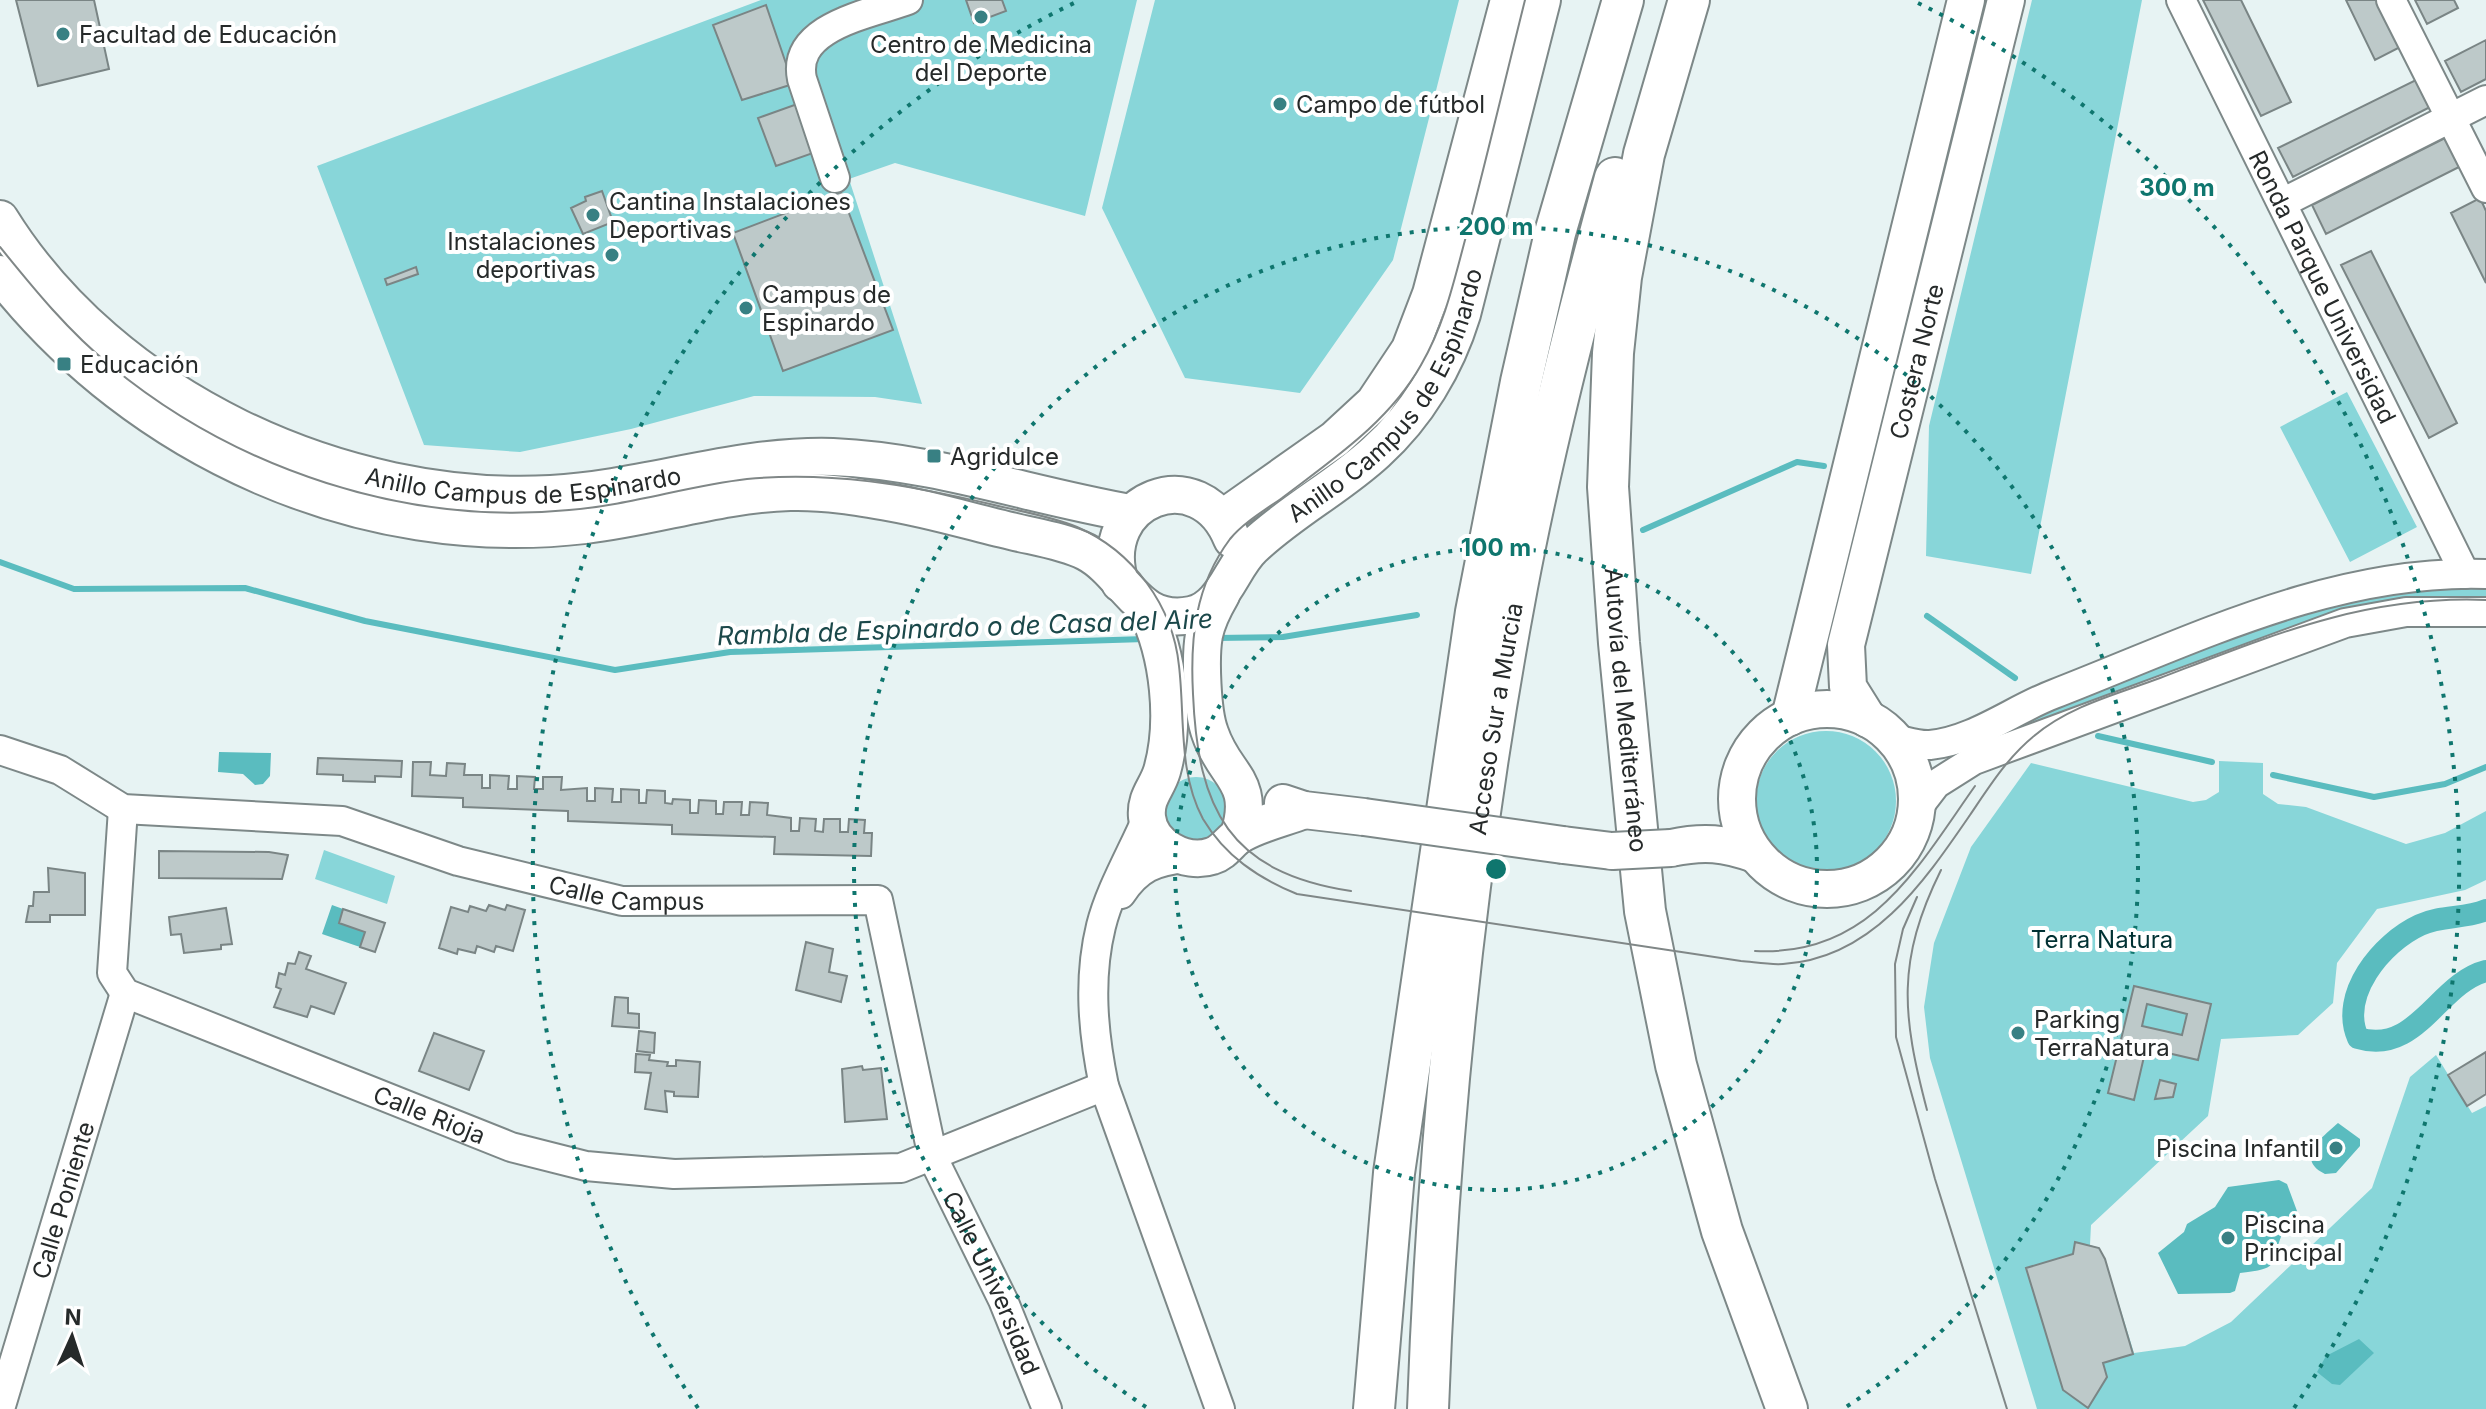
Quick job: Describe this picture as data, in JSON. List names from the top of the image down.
{
  "streets": {
    "highway": ["Autovía del Mediterráneo", "Acceso Sur a Murcia"],
    "main road": ["Costera Norte", "Anillo Campus de Espinardo"],
    "street": [
      "Ronda Parque Universidad",
      "Calle Campus",
      "Calle Rioja",
      "Calle Poniente",
      "Calle Universidad"
    ]
  },
  "crossings": [
    ["Calle Campus", "Calle Rioja"],
    ["Calle Campus", "Calle Universidad"],
    ["Calle Rioja", "Calle Poniente"],
    ["Calle Rioja", "Calle Universidad"]
  ],
  "water": ["Rambla de Espinardo o de Casa del Aire"],
  "parks": ["Terra Natura"],
  "places": {
    "other": [
      "Centro de Medicina del Deporte",
      "Facultad de Educación",
      "Campo de fútbol",
      "Cantina Instalaciones Deportivas",
      "Instalaciones deportivas",
      "Campus de Espinardo",
      "Parking TerraNatura",
      "Piscina Infantil",
      "Piscina Principal"
    ],
    "transit": ["Educación", "Agridulce"]
  },
  "north": "top",
  "rings": ["300 m", "200 m", "100 m"]
}
